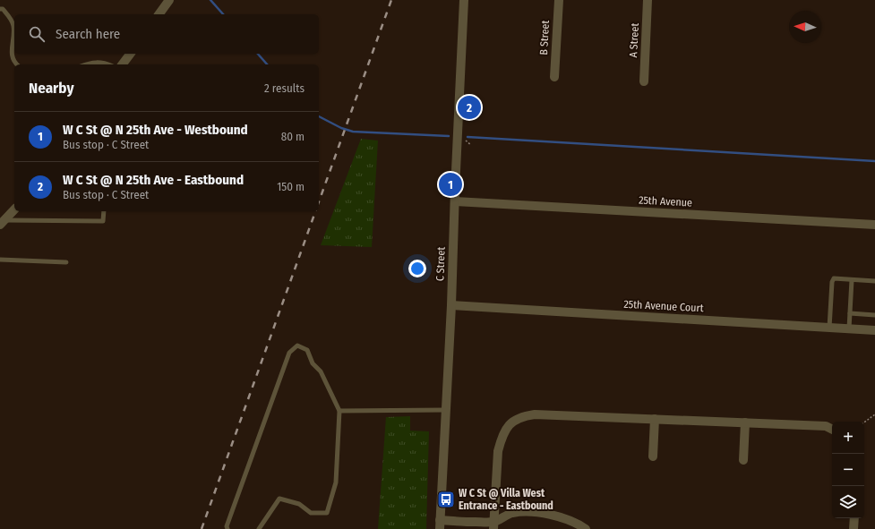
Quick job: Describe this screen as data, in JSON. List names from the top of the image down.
{
  "streets": {
    "street": [
      "B Street",
      "A Street",
      "25th Avenue",
      "C Street",
      "25th Avenue Court"
    ]
  },
  "crossings": [
    ["25th Avenue", "C Street"],
    ["C Street", "25th Avenue Court"]
  ],
  "places": {
    "bus stop": ["W C St @ Villa West Entrance - Eastbound"]
  },
  "north": "left",
  "page": {
    "search": "Search here",
    "heading": ["Nearby", "2 results"],
    "pins": ["2", "1"],
    "list": [
      {
        "mark": "1",
        "name": "W C St @ N 25th Ave - Westbound",
        "note": "Bus stop · C Street",
        "value": "80 m"
      },
      {
        "mark": "2",
        "name": "W C St @ N 25th Ave - Eastbound",
        "note": "Bus stop · C Street",
        "value": "150 m"
      }
    ],
    "map_buttons": ["+", "−"]
  }
}
